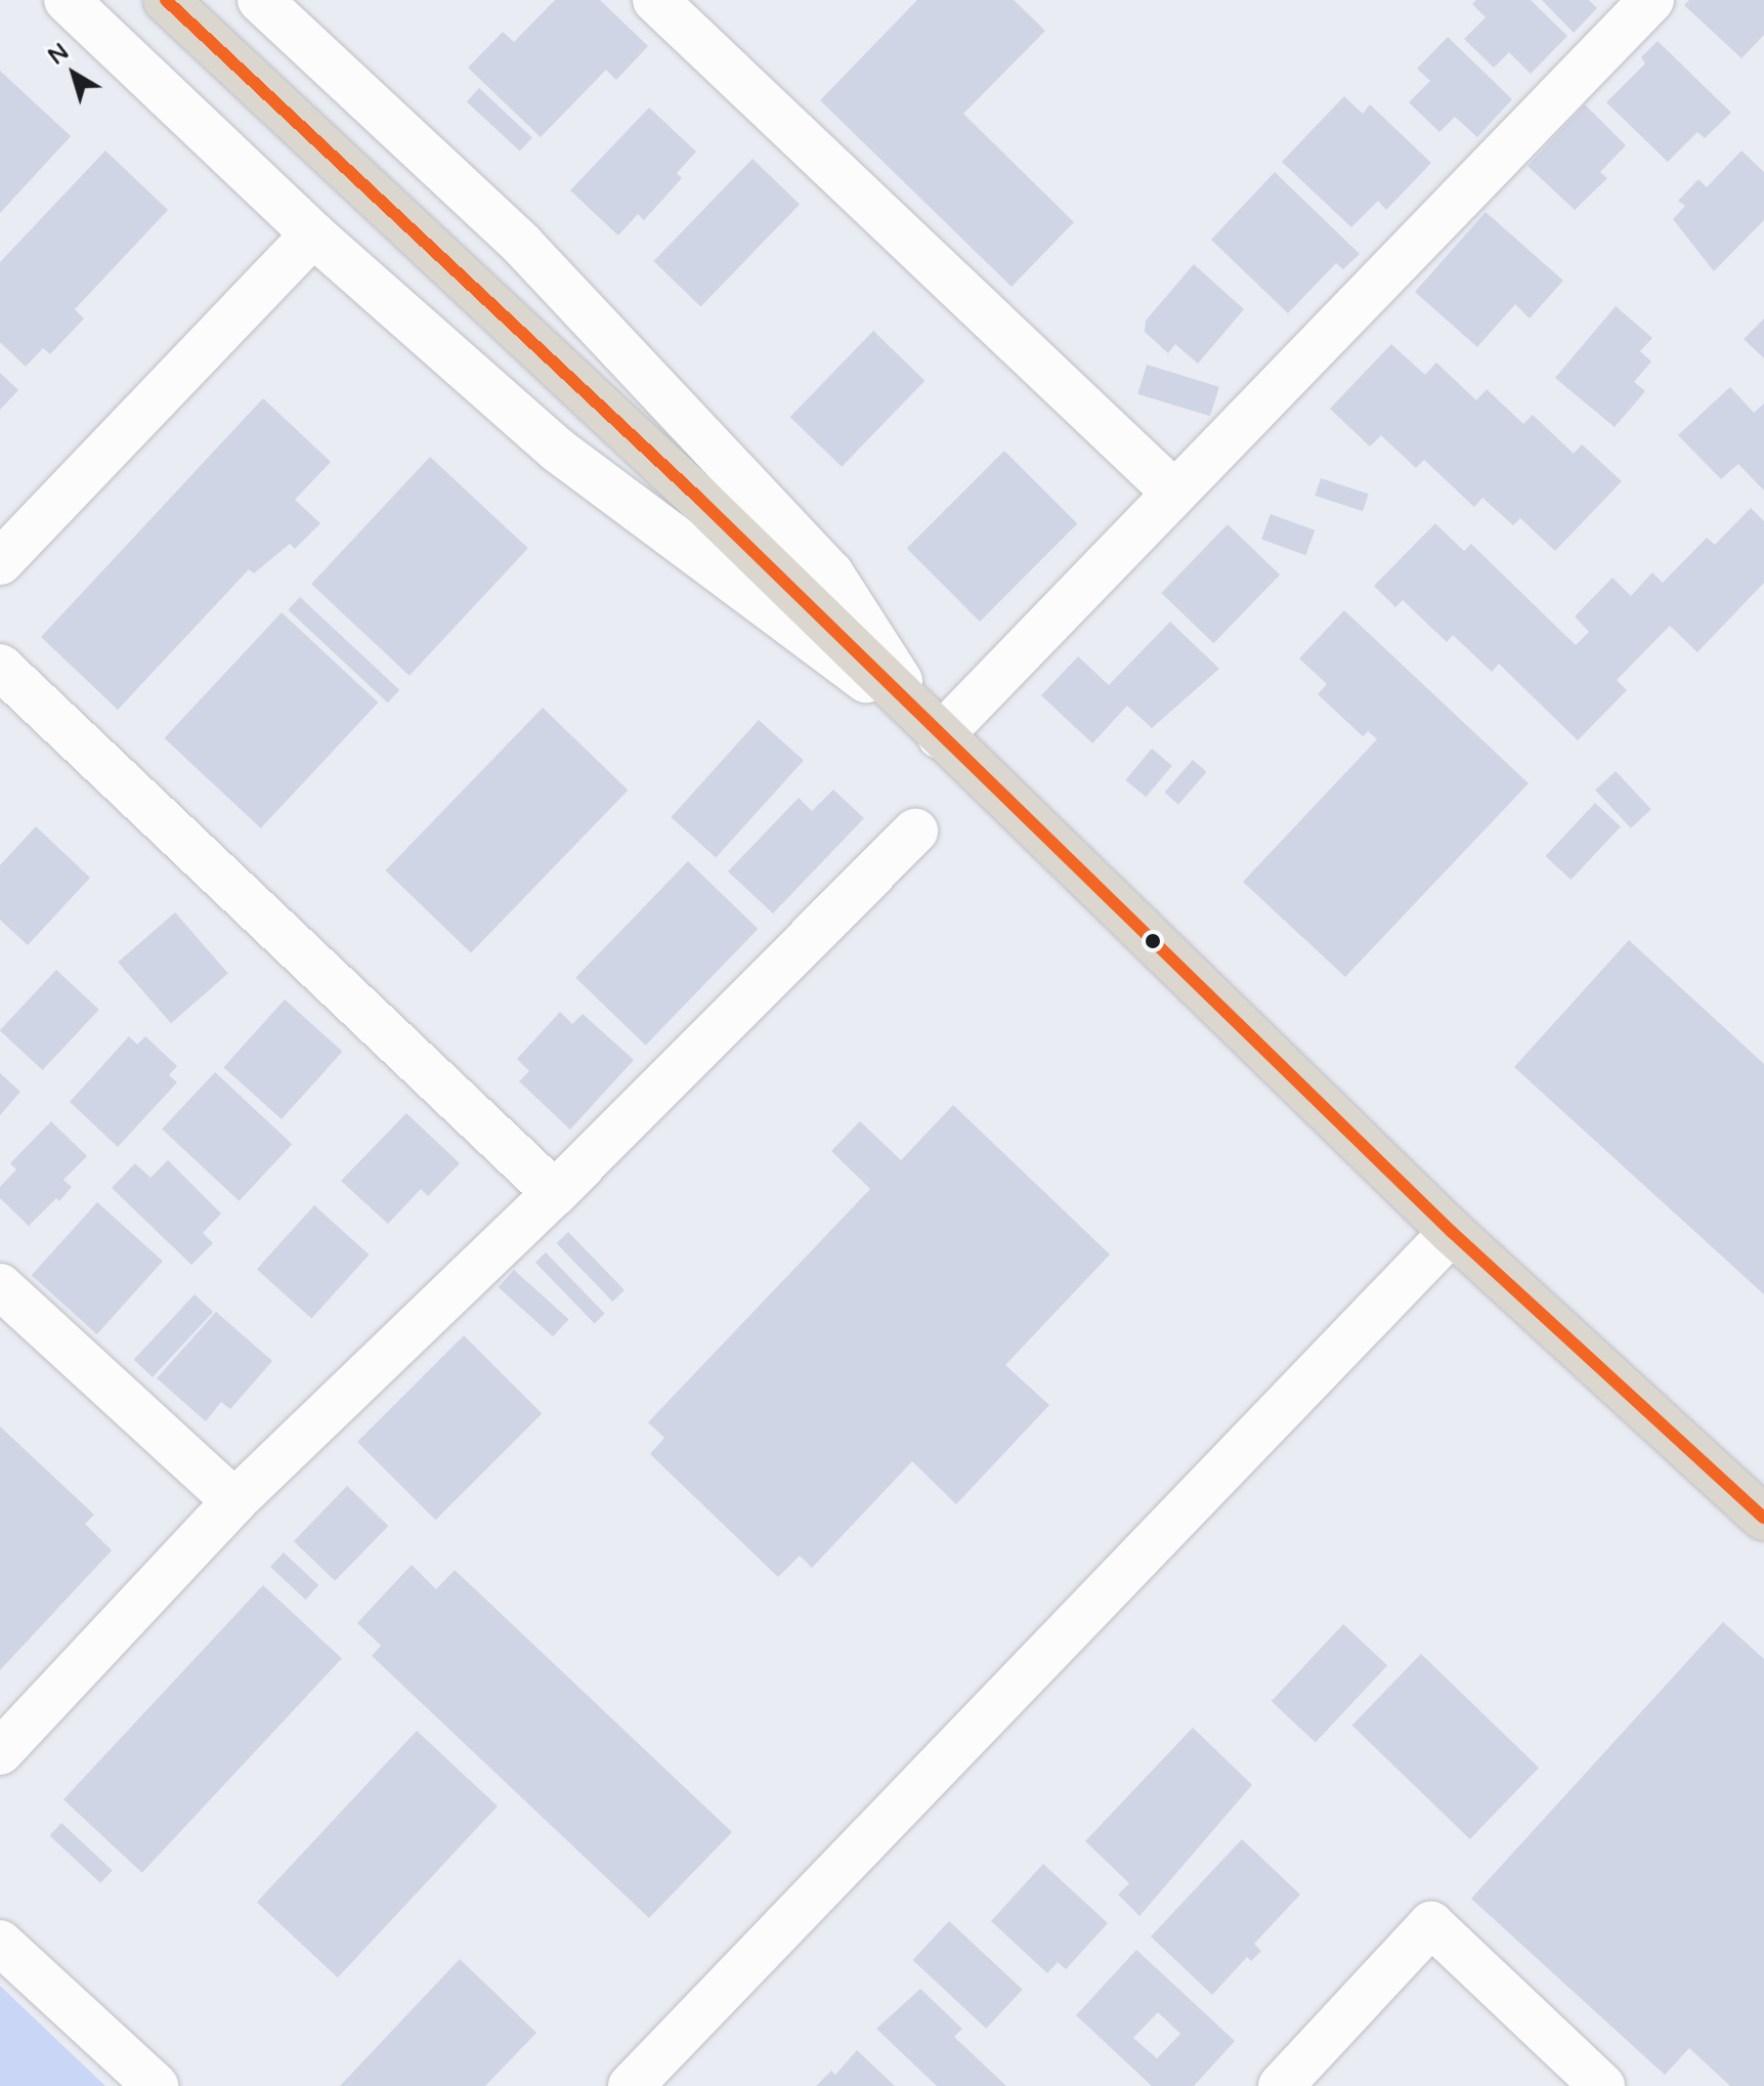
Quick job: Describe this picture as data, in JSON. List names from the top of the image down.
{
  "north": "top left"
}
